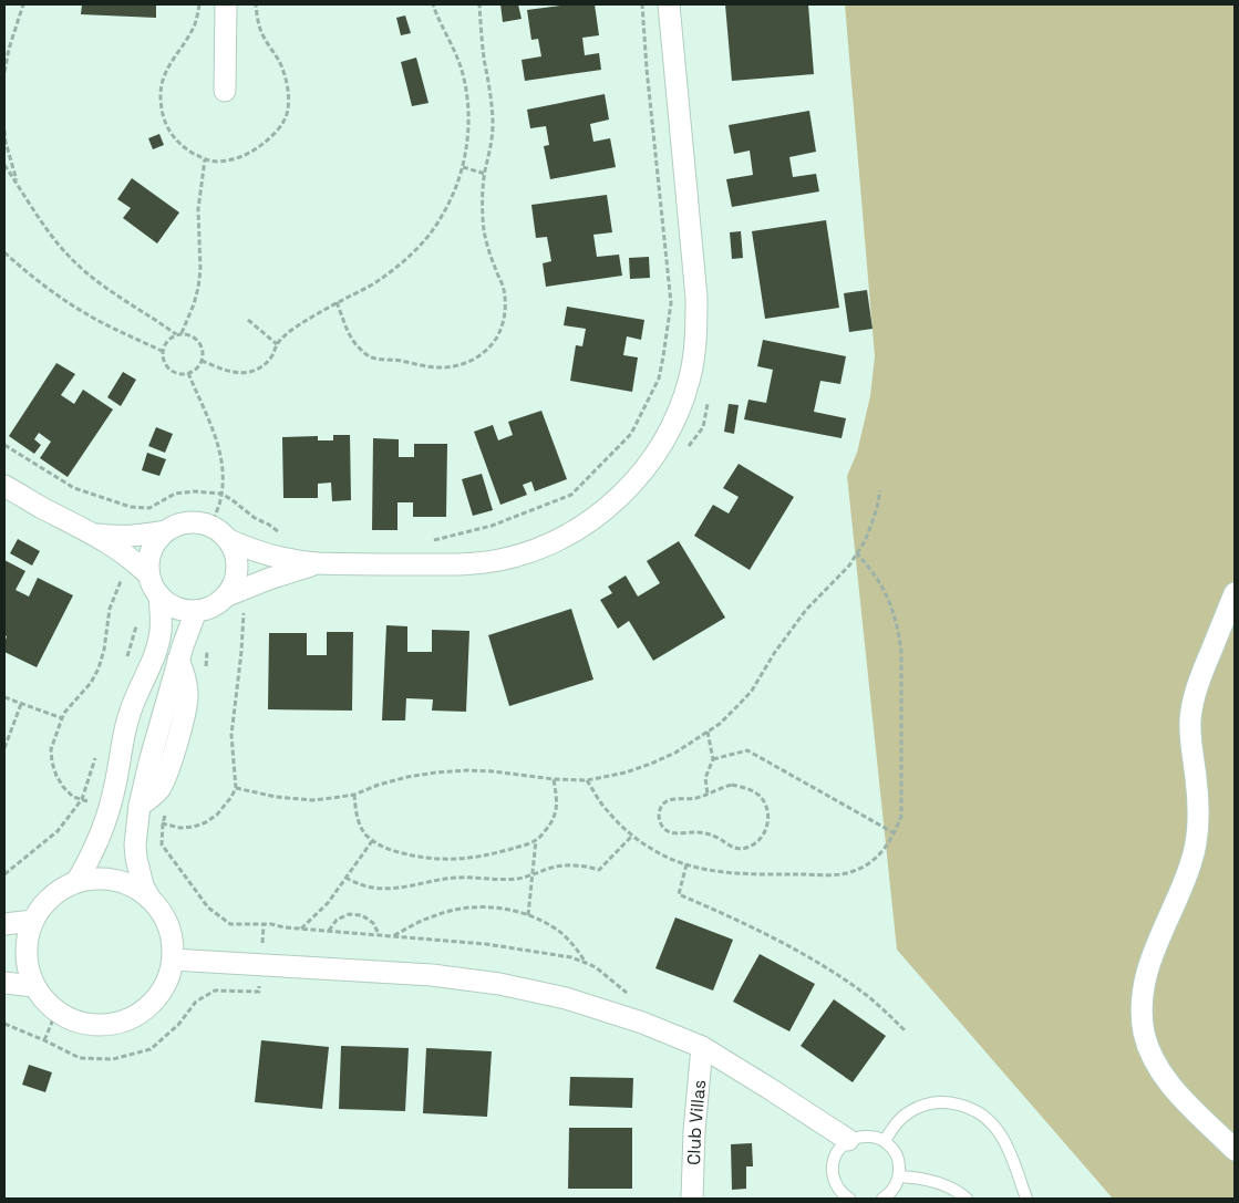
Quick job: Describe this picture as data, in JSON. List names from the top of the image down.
{
  "streets": {
    "street": ["Club Villas"]
  }
}
